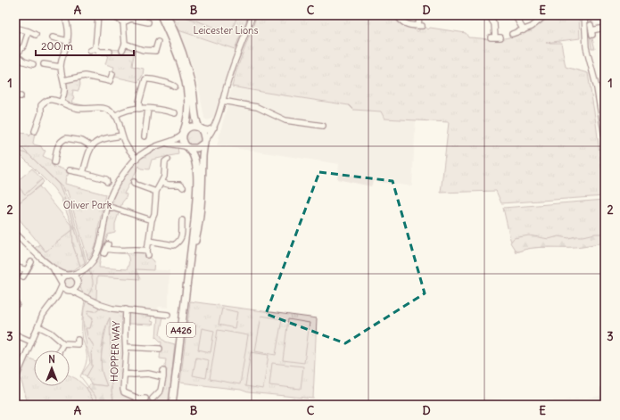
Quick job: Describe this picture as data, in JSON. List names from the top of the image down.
{
  "streets": {
    "main road": ["A426"],
    "street": ["HOPPER WAY"]
  },
  "parks": ["Leicester Lions", "Oliver Park"],
  "scale_bar": "200 m",
  "north": "top",
  "grid": {
    "columns": [
      "A",
      "B",
      "C",
      "D",
      "E"
    ],
    "rows": ["1", "2", "3"]
  }
}
